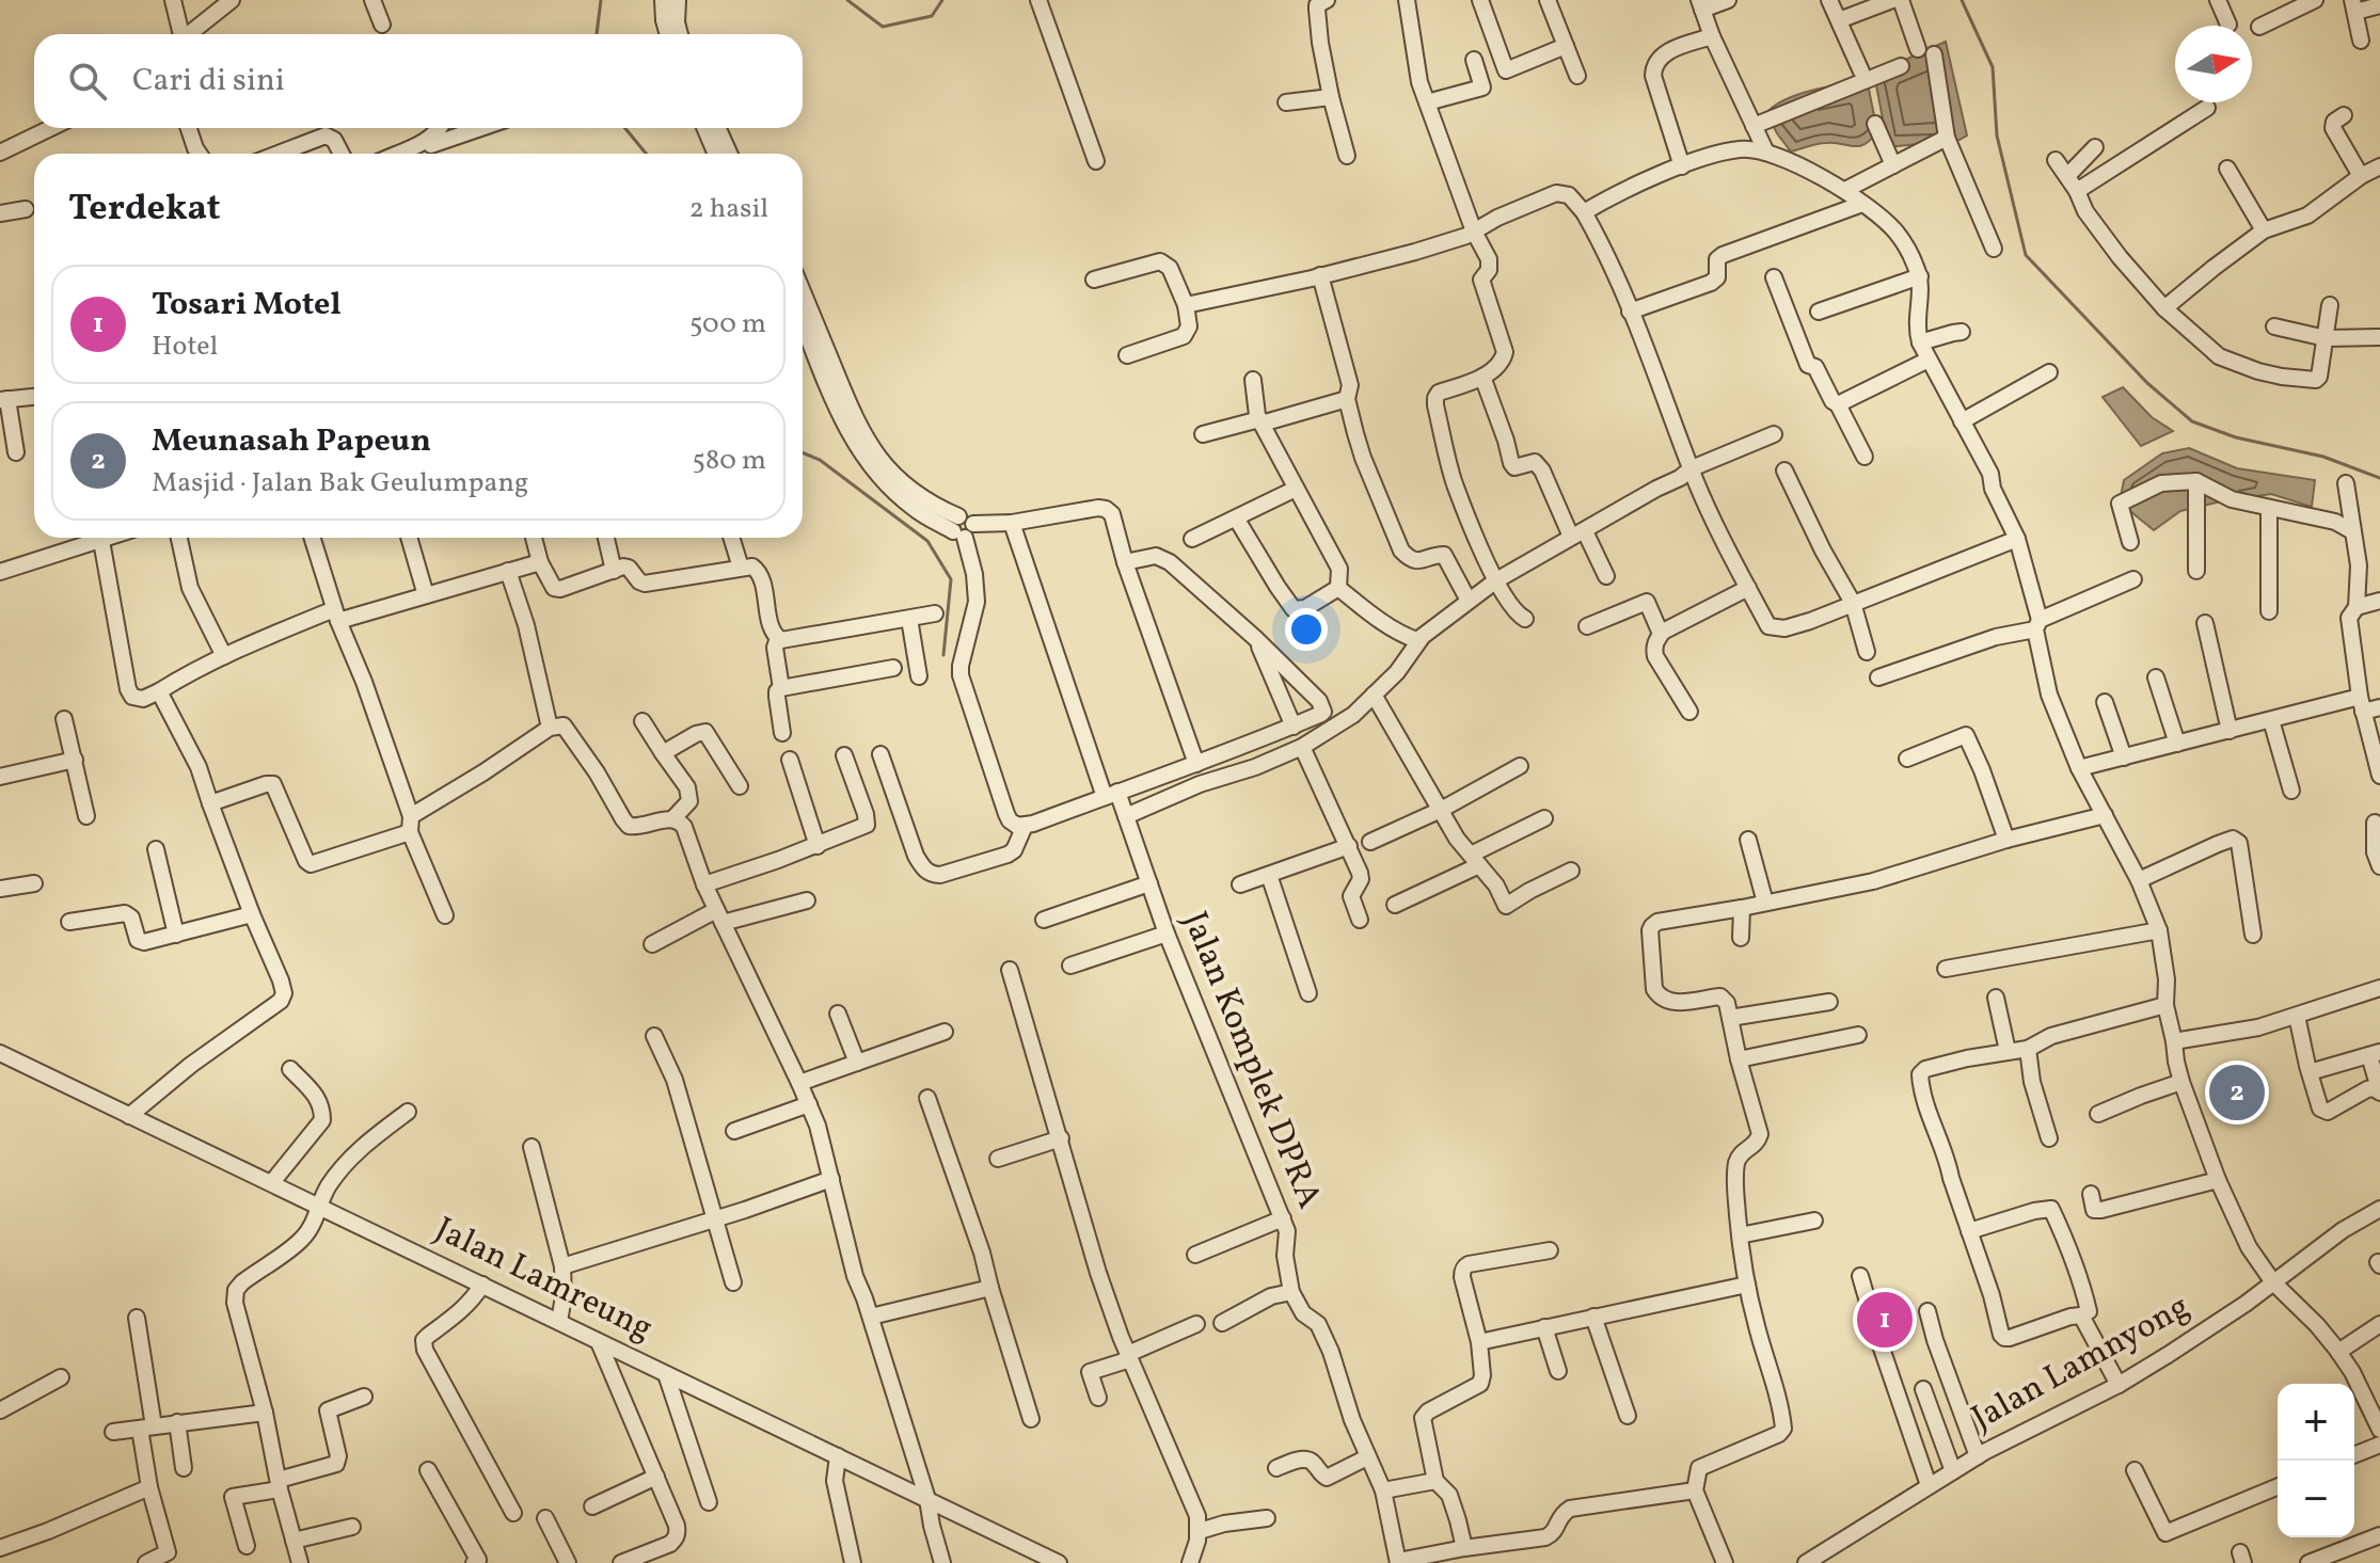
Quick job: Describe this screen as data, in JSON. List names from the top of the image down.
{
  "streets": {
    "street": ["Jalan Komplek DPRA", "Jalan Lamreung", "Jalan Lamnyong"]
  },
  "north": "right",
  "page": {
    "search": "Cari di sini",
    "heading": ["Terdekat", "2 hasil"],
    "list": [
      {
        "mark": "1",
        "name": "Tosari Motel",
        "note": "Hotel",
        "value": "500 m"
      },
      {
        "mark": "2",
        "name": "Meunasah Papeun",
        "note": "Masjid · Jalan Bak Geulumpang",
        "value": "580 m"
      }
    ],
    "pins": ["2", "1"],
    "map_buttons": ["+", "−"]
  }
}
